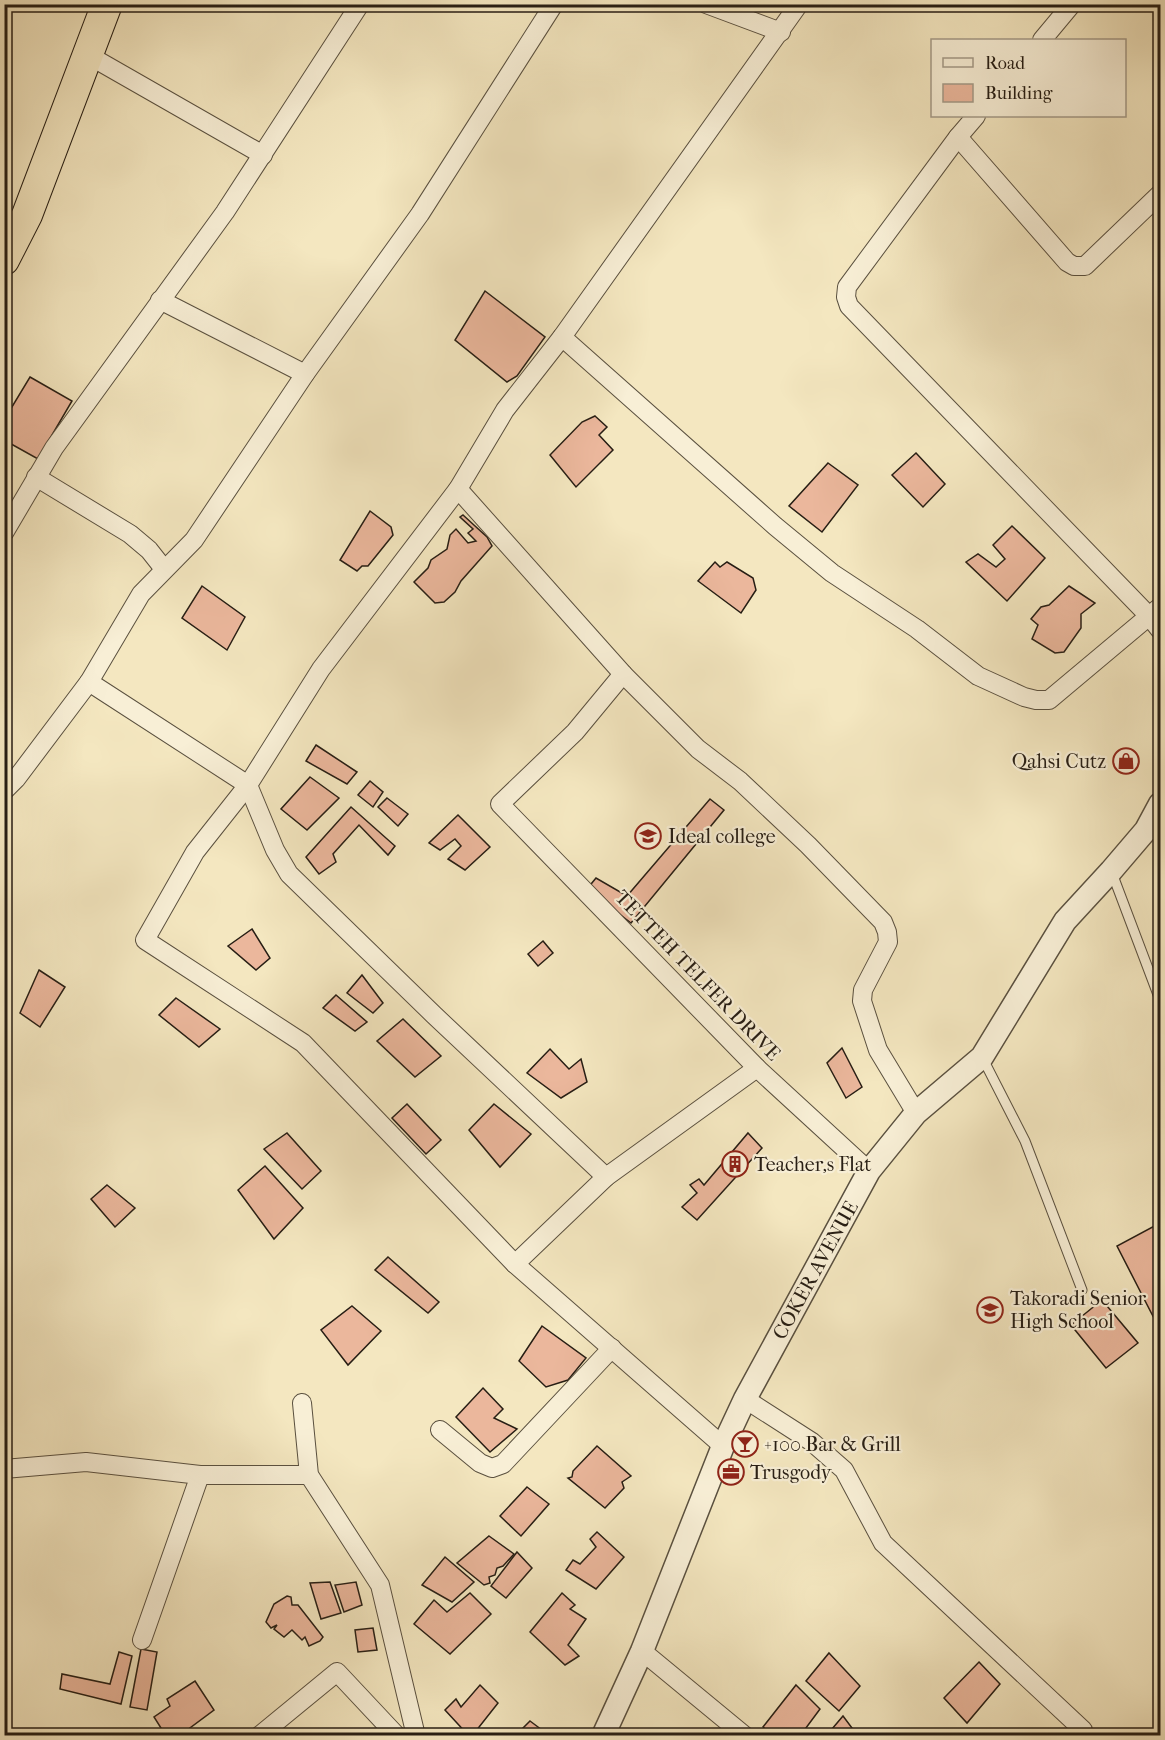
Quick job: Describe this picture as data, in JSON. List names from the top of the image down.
{
  "streets": {
    "street": ["TETTEH TELFER DRIVE", "COKER AVENUE"]
  },
  "crossings": [
    ["TETTEH TELFER DRIVE", "COKER AVENUE"]
  ],
  "places": {
    "shop": ["Qahsi Cutz"],
    "school or university": ["Ideal college", "Takoradi Senior High School"],
    "building": ["Teacher,s Flat"],
    "bar": ["+100 Bar & Grill"],
    "office": ["Trusgody"]
  },
  "legend": ["Road", "Building"]
}
